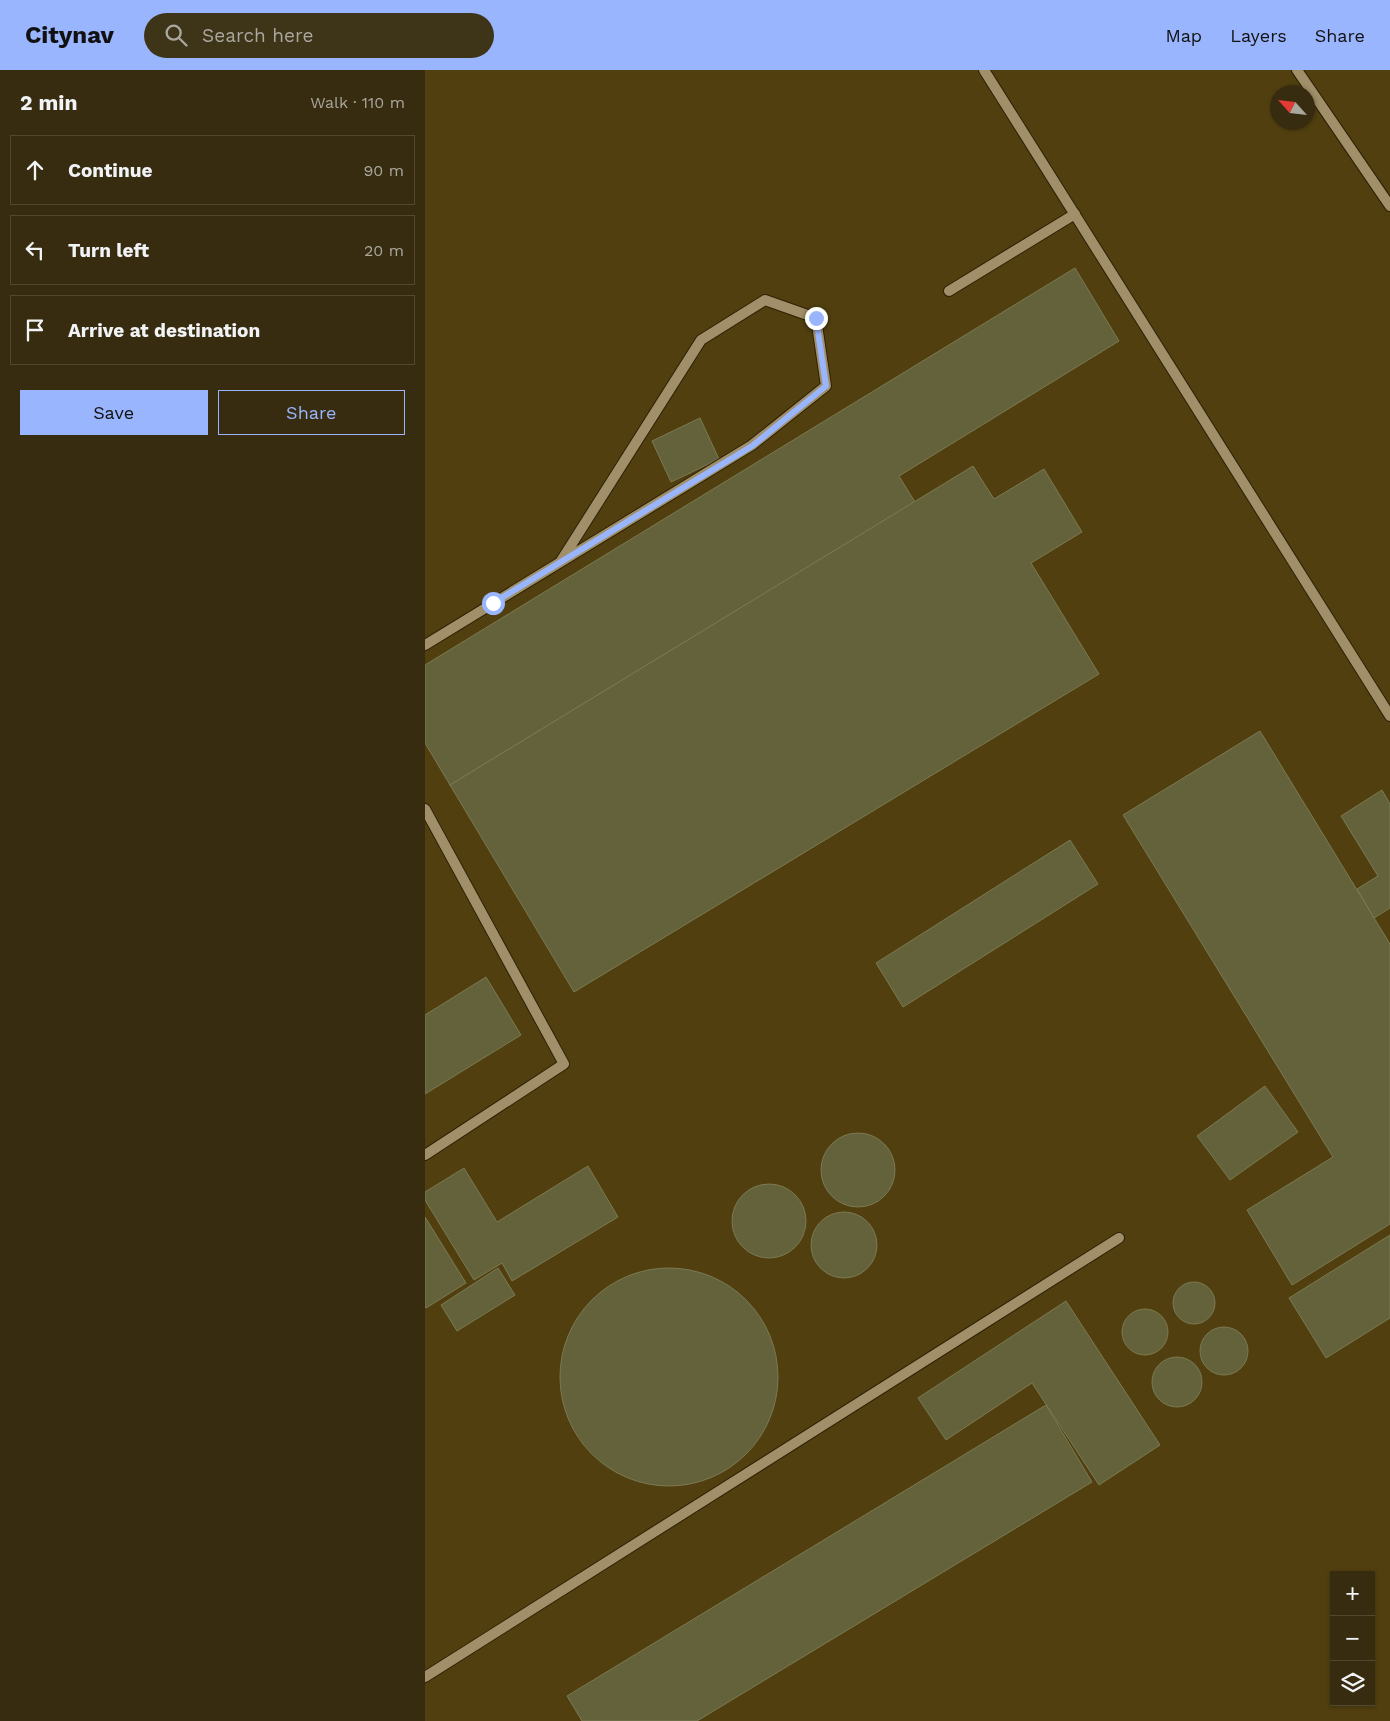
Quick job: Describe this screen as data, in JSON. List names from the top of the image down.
{
  "north": "top left",
  "page": {
    "header": "Citynav",
    "search": "Search here",
    "nav": ["Map", "Layers", "Share"],
    "heading": ["2 min", "Walk · 110 m"],
    "list": [
      ["Continue", "90 m"],
      ["Turn left", "20 m"],
      "Arrive at destination"
    ],
    "buttons": ["Save", "Share"],
    "map_buttons": ["+", "−"]
  }
}
